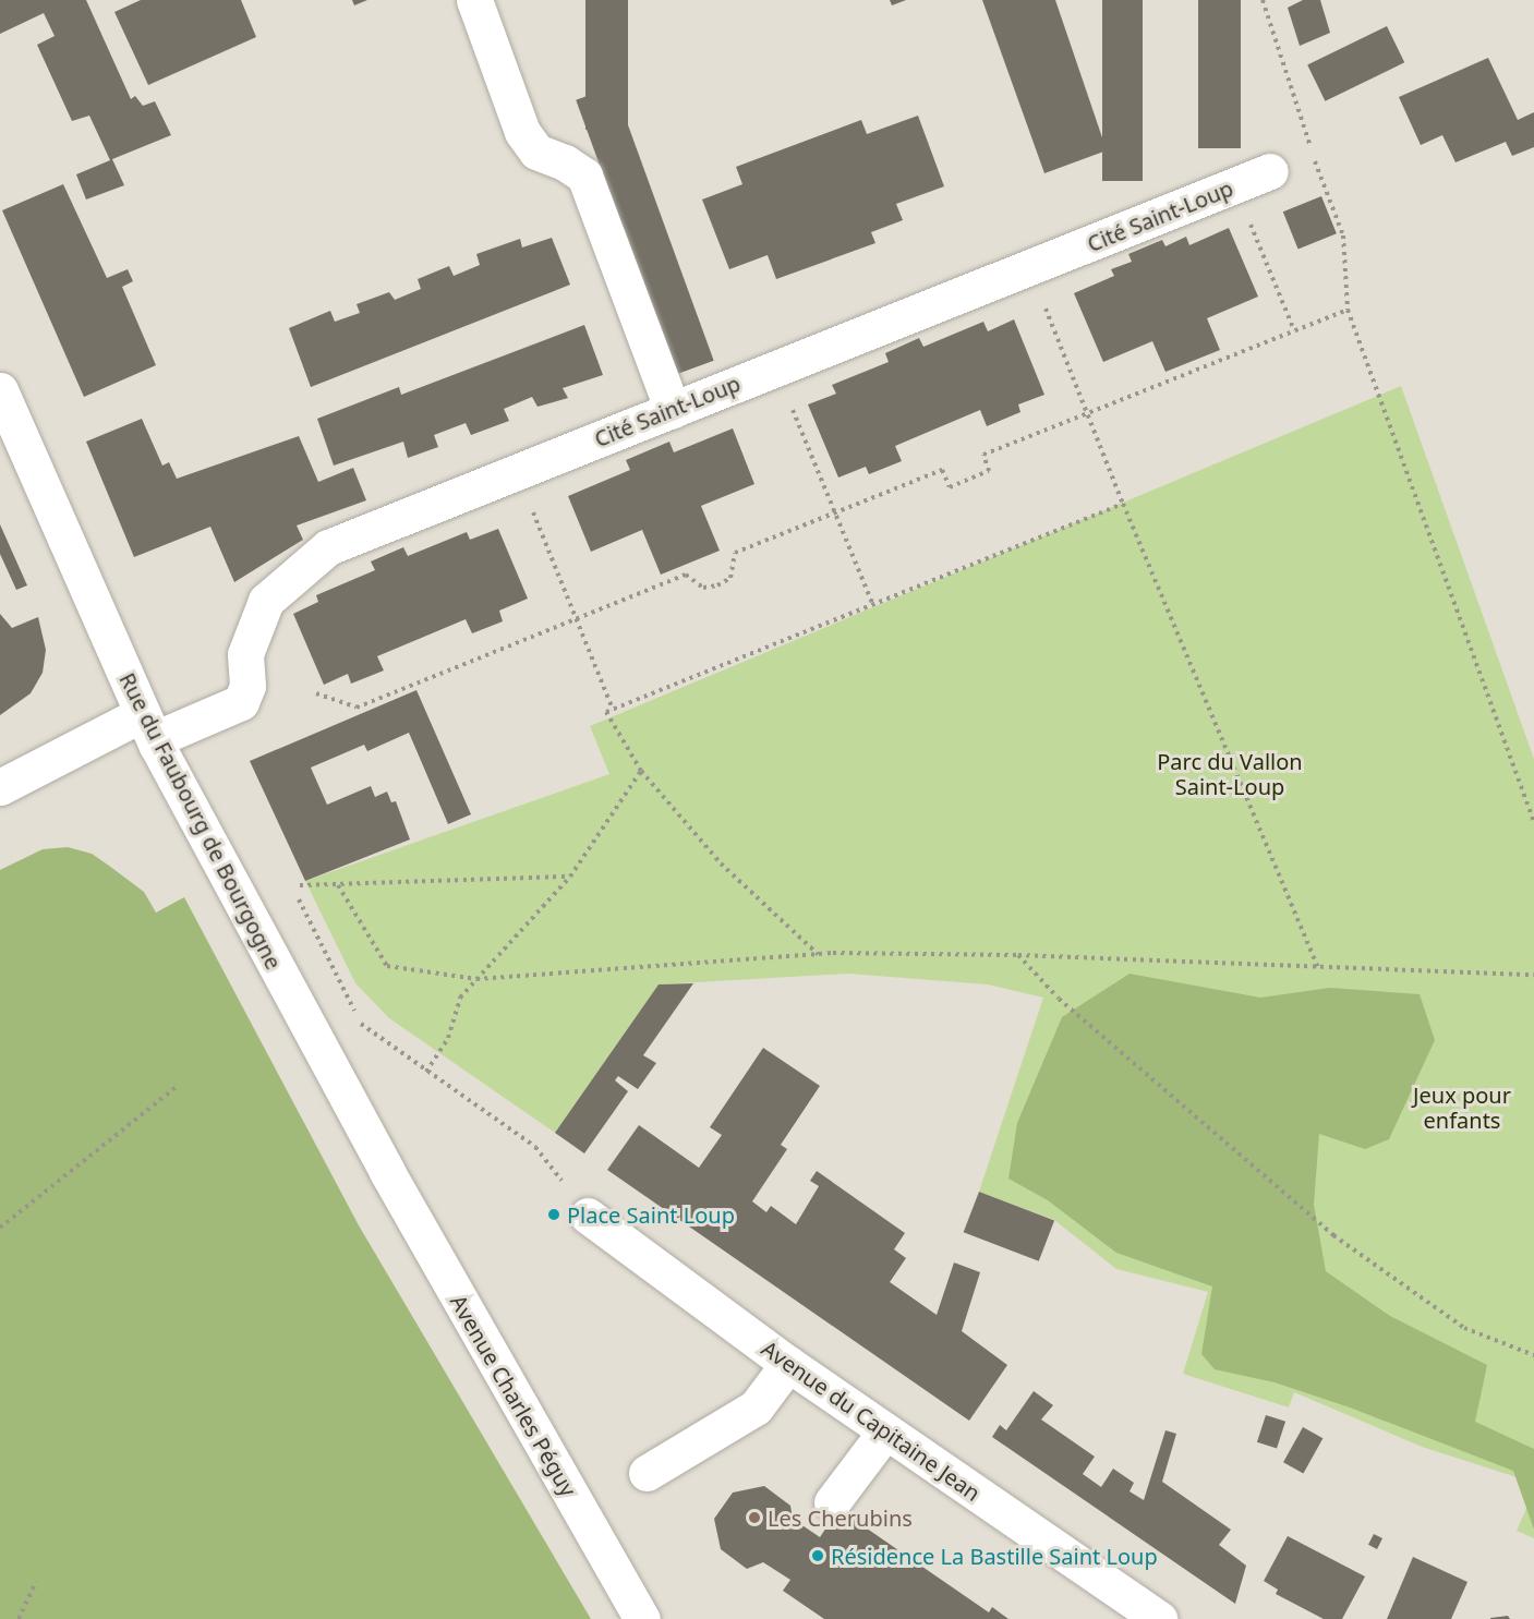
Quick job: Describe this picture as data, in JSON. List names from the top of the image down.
{
  "streets": {
    "street": [
      "Cité Saint-Loup",
      "Rue du Faubourg de Bourgogne",
      "Avenue Charles Péguy",
      "Avenue du Capitaine Jean"
    ]
  },
  "crossings": [
    ["Cité Saint-Loup", "Rue du Faubourg de Bourgogne"],
    ["Rue du Faubourg de Bourgogne", "Avenue Charles Péguy"]
  ],
  "parks": ["Parc du Vallon Saint-Loup", "Jeux pour enfants"],
  "places": ["Place Saint Loup", "Les Cherubins", "Résidence La Bastille Saint Loup"]
}
